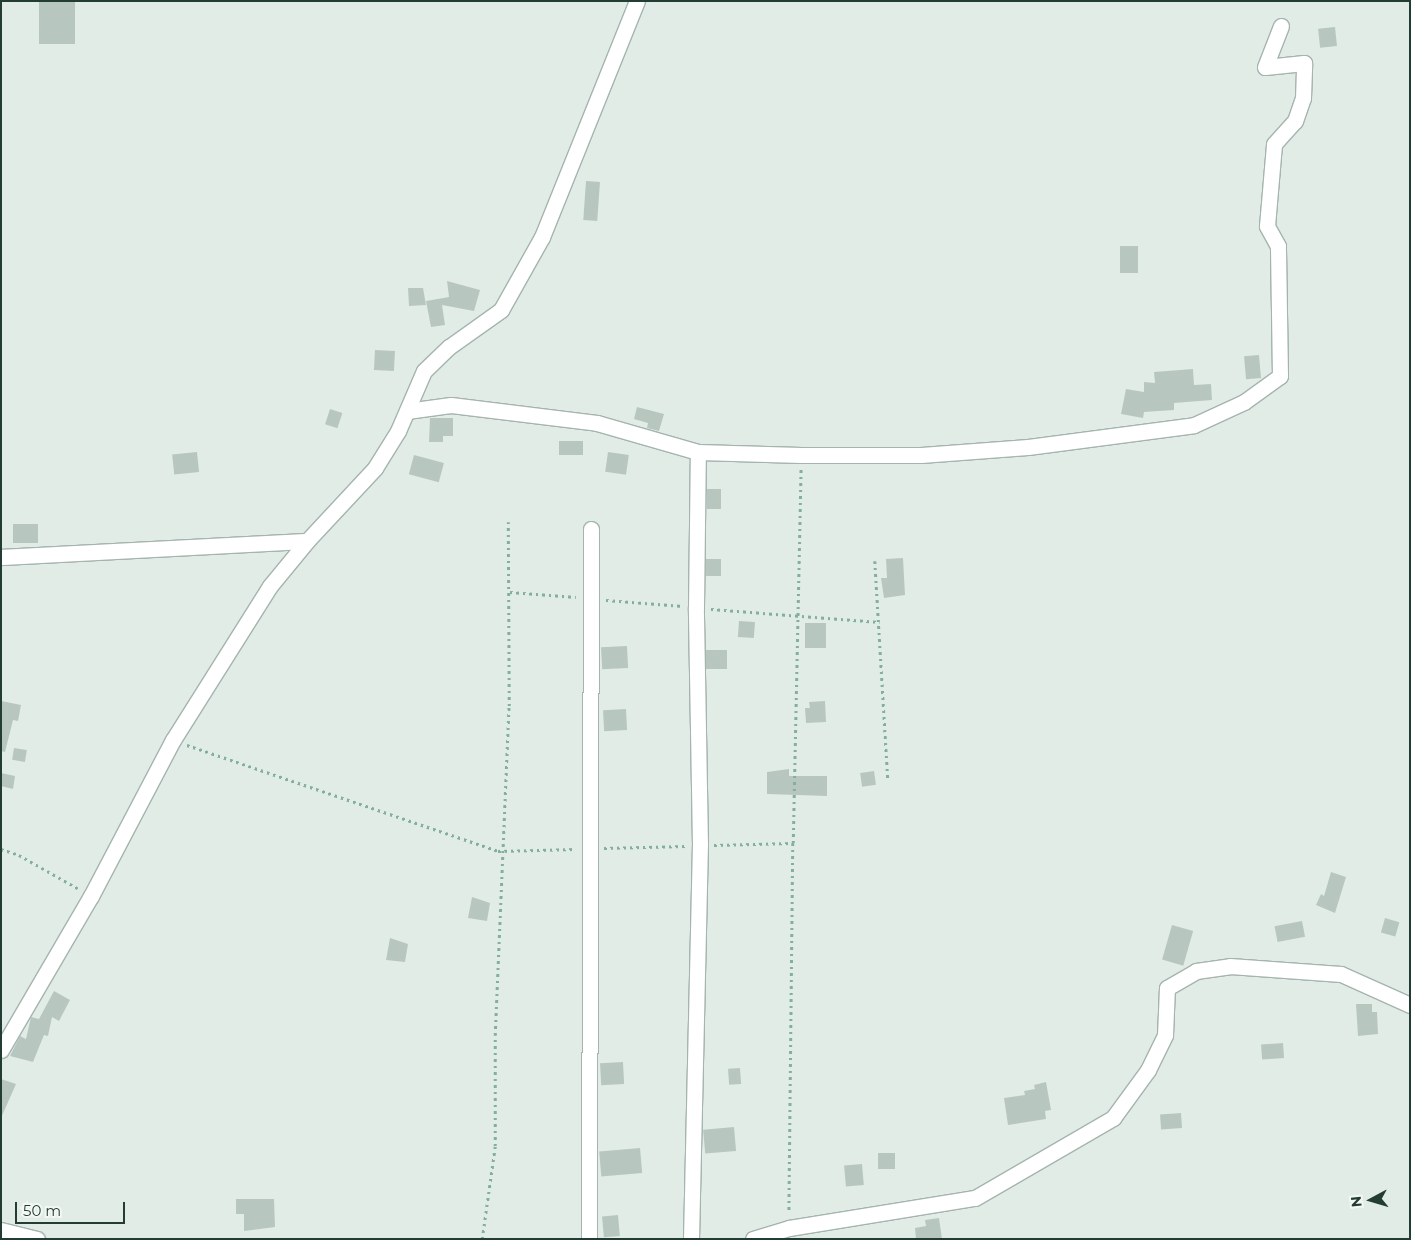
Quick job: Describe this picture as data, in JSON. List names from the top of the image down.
{
  "scale_bar": "50 m",
  "north": "left"
}
